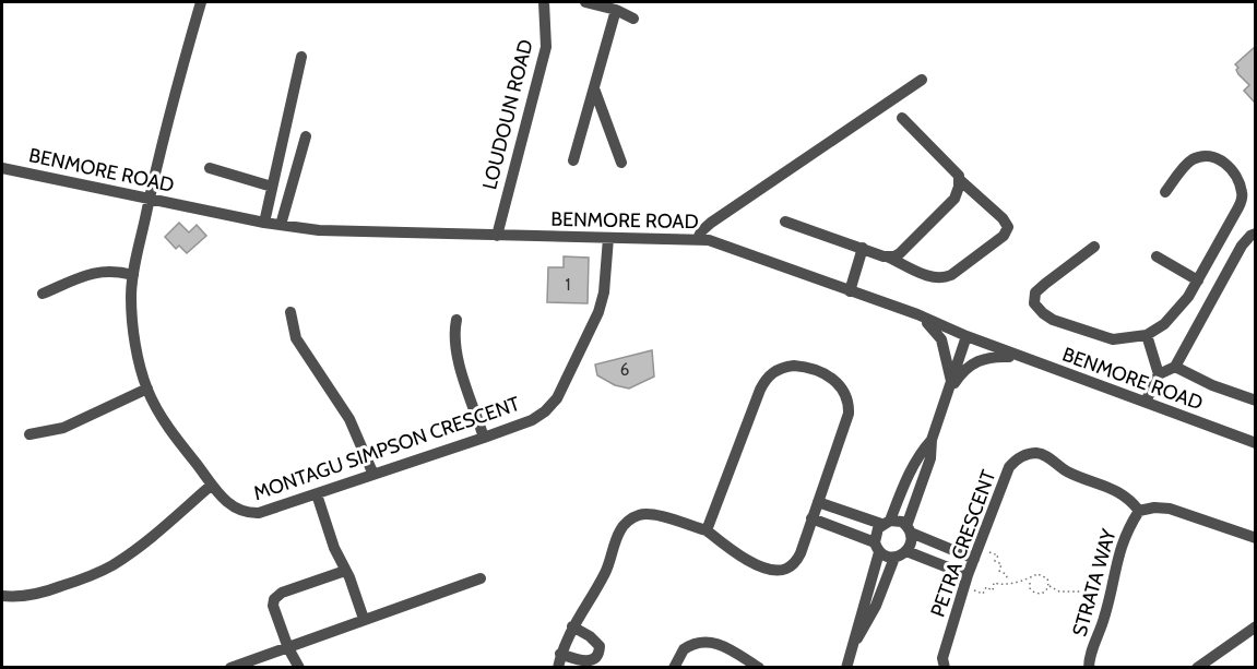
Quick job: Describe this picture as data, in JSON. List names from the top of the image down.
{
  "streets": {
    "street": [
      "LOUDOUN ROAD",
      "BENMORE ROAD",
      "MONTAGU SIMPSON CRESCENT",
      "PETRA CRESCENT",
      "STRATA WAY"
    ]
  },
  "crossings": [
    ["LOUDOUN ROAD", "BENMORE ROAD"],
    ["BENMORE ROAD", "MONTAGU SIMPSON CRESCENT"],
    ["PETRA CRESCENT", "STRATA WAY"]
  ],
  "house_numbers": ["1", "6"]
}
